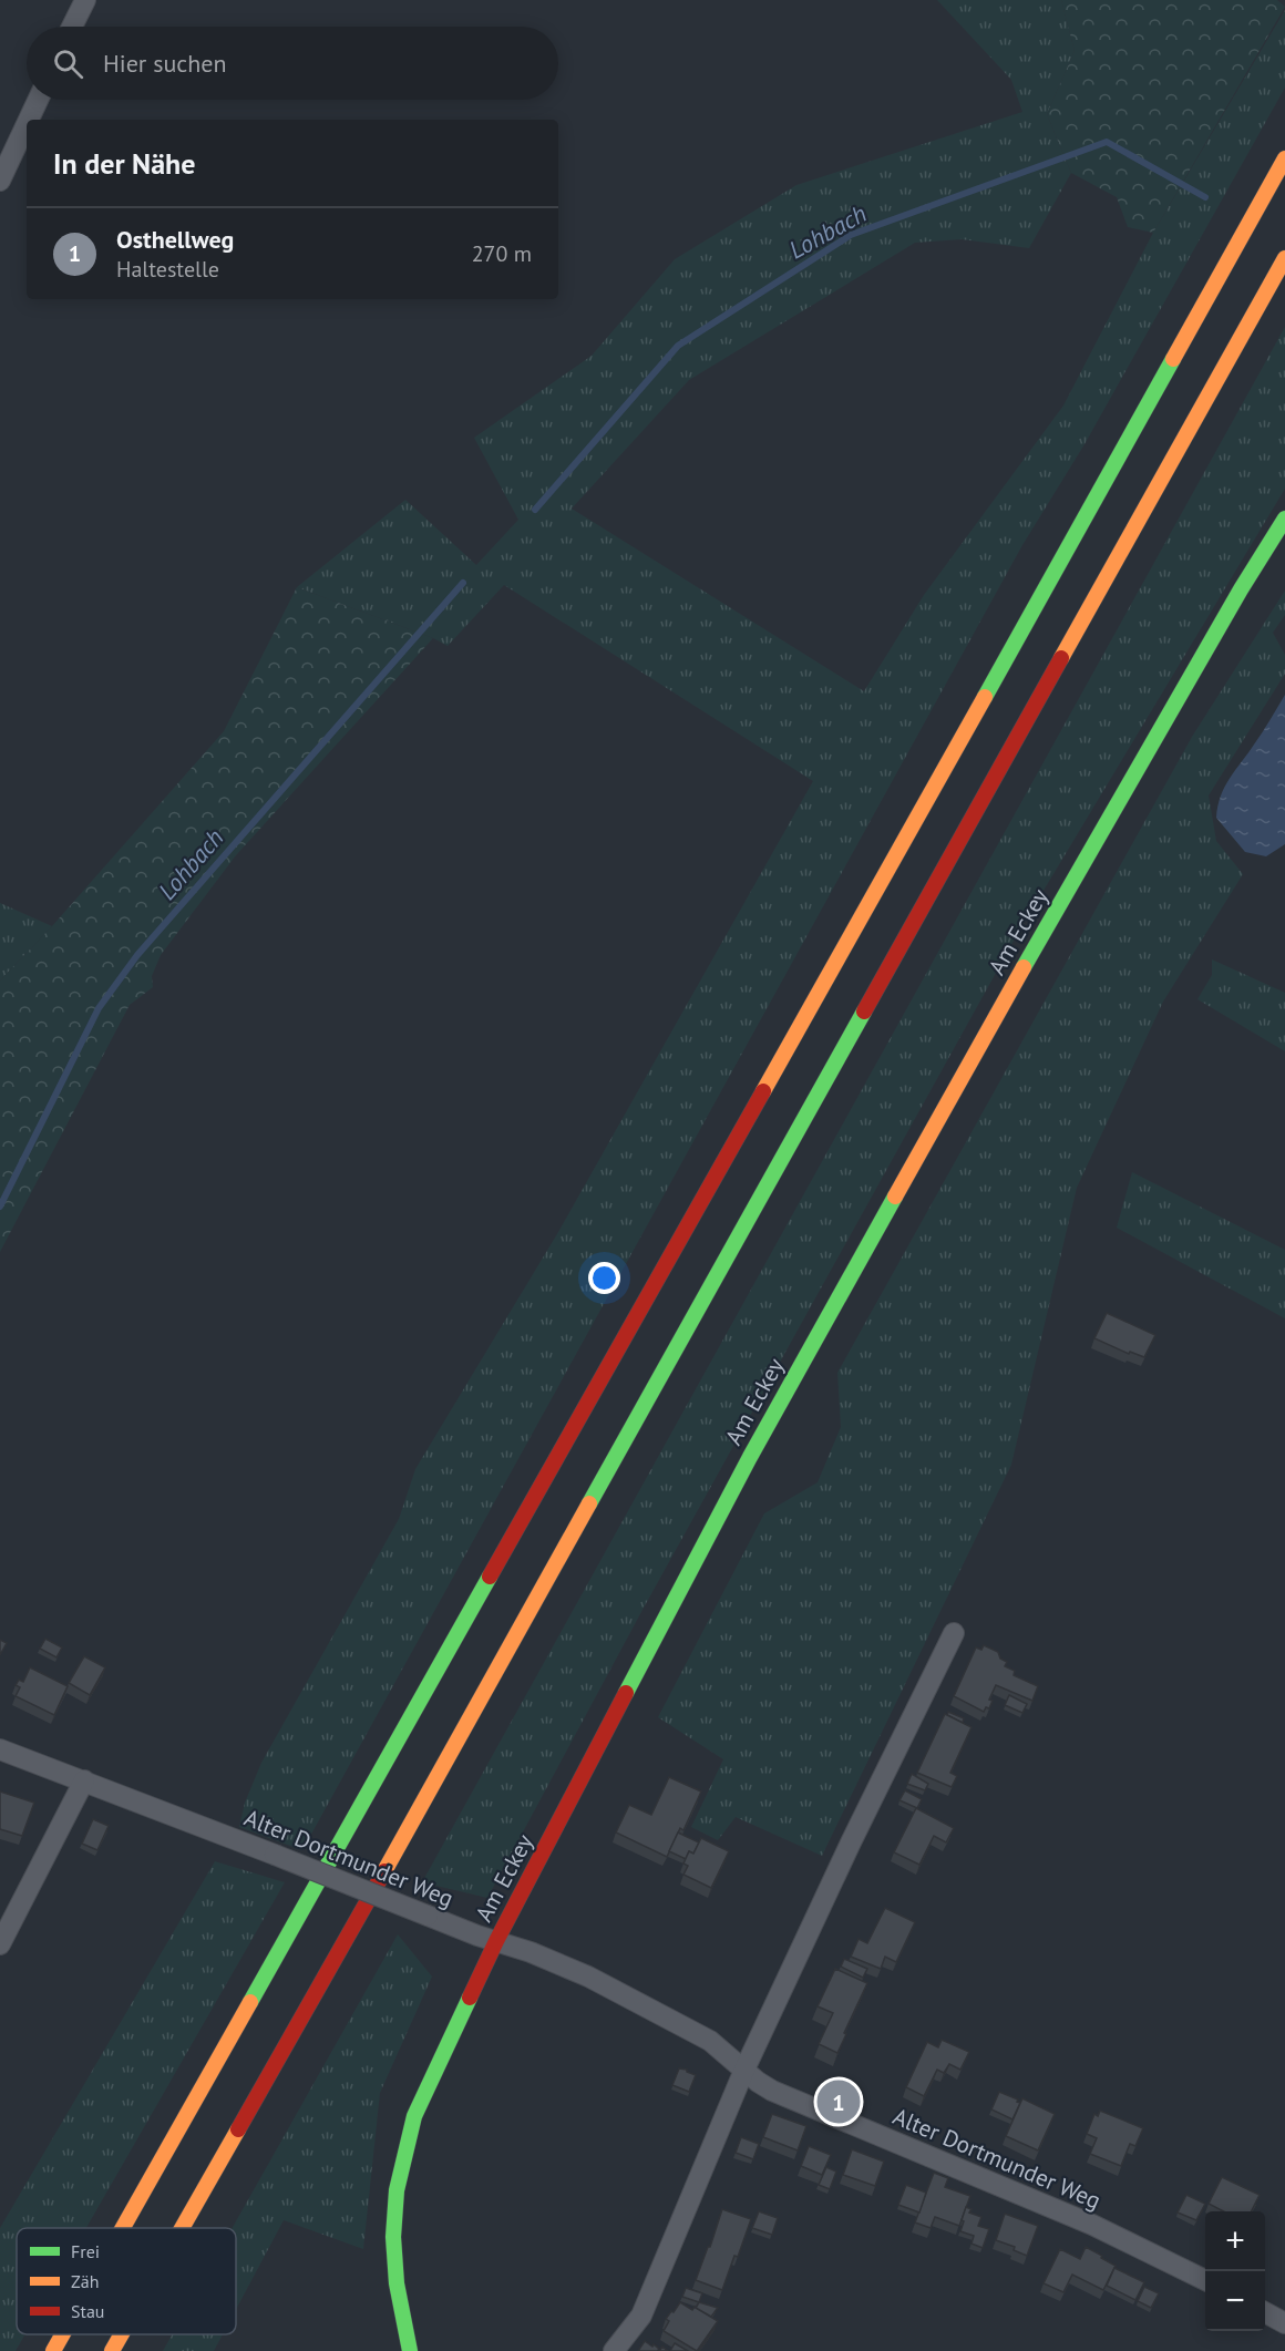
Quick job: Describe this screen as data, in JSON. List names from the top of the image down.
{
  "streets": {
    "main road": ["Am Eckey"],
    "street": ["Alter Dortmunder Weg"]
  },
  "crossings": [
    ["Am Eckey", "Alter Dortmunder Weg"]
  ],
  "water": ["Lohbach"],
  "legend": ["Frei", "Zäh", "Stau"],
  "page": {
    "search": "Hier suchen",
    "heading": "In der Nähe",
    "list": [
      {
        "mark": "1",
        "name": "Osthellweg",
        "note": "Haltestelle",
        "value": "270 m"
      }
    ],
    "pins": "1",
    "map_buttons": ["+", "−"]
  }
}
